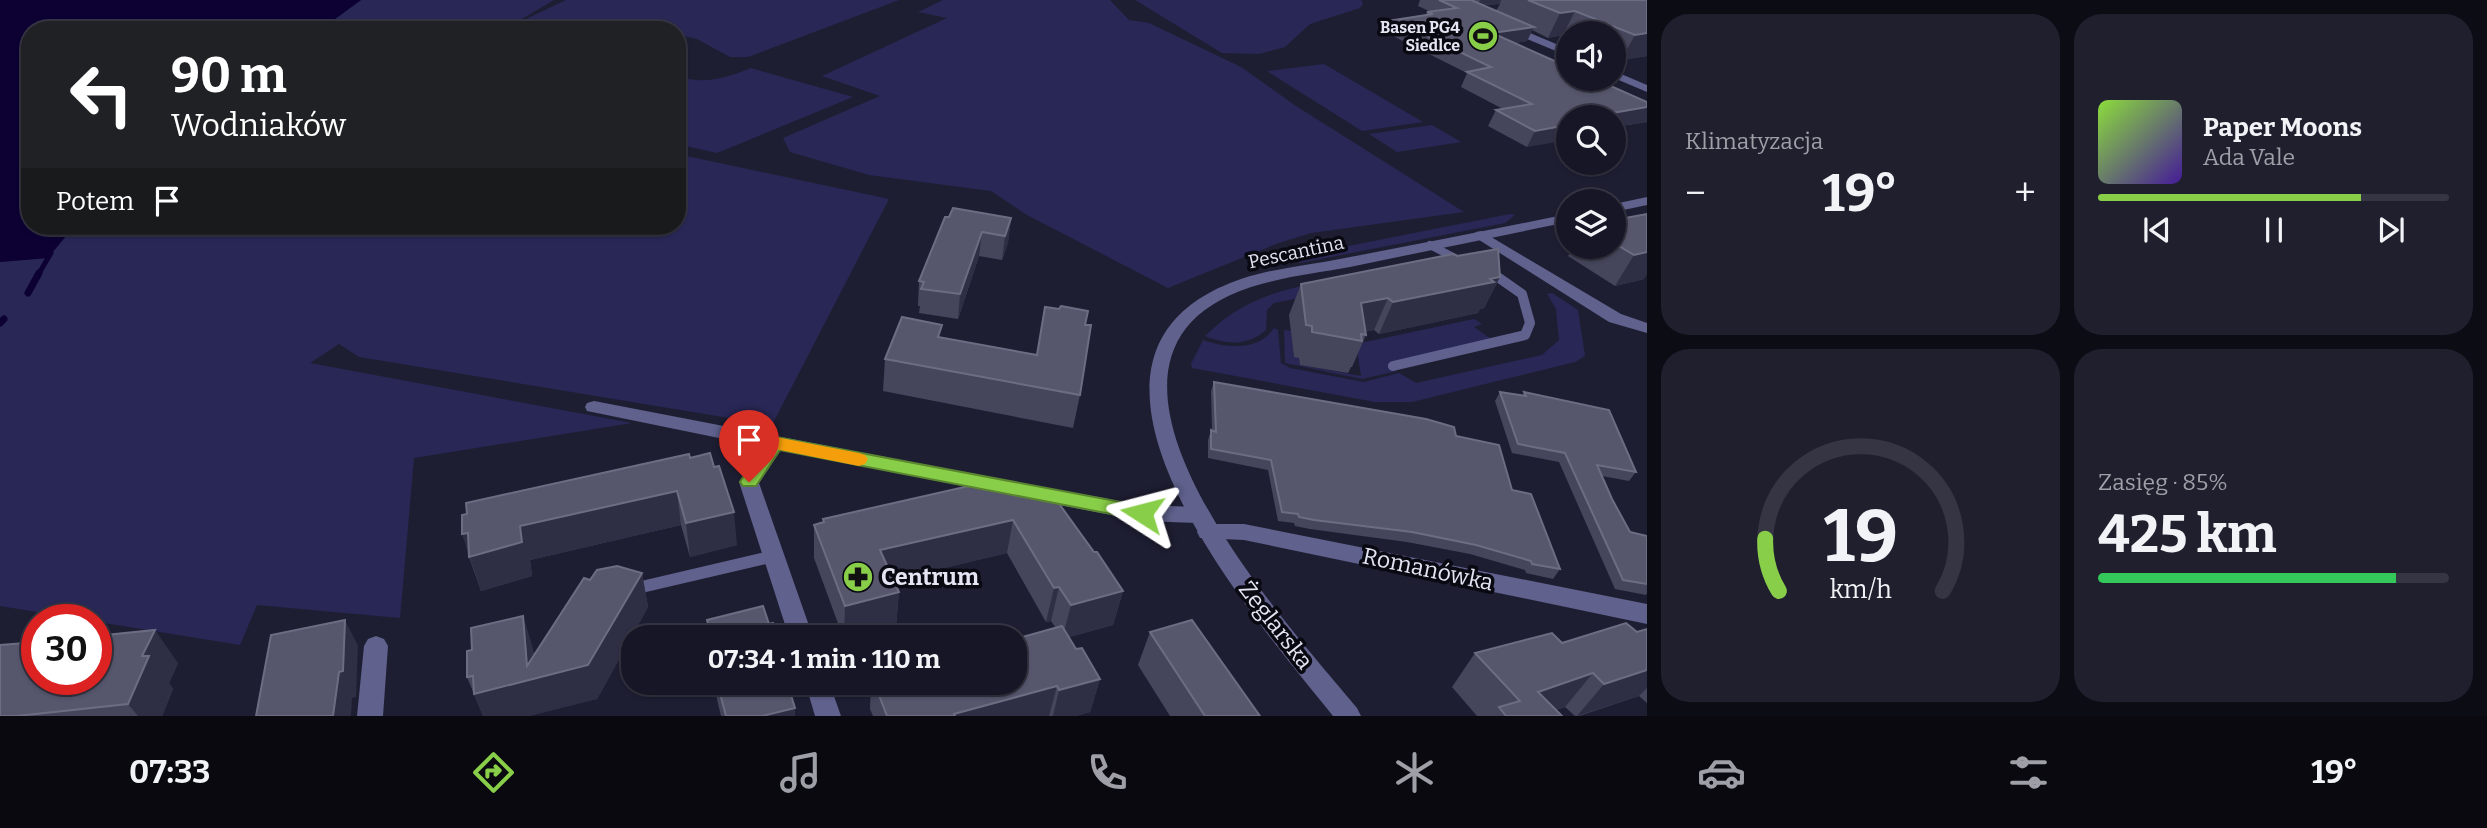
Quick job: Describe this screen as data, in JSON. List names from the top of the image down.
{
  "streets": {
    "street": ["Pescantina", "Romanówka", "Żeglarska"]
  },
  "crossings": [
    ["Pescantina", "Romanówka"],
    ["Pescantina", "Żeglarska"],
    ["Romanówka", "Żeglarska"]
  ],
  "places": {
    "sports": ["Basen PG4 Siedlce"],
    "pharmacy": ["Centrum"]
  },
  "page": {
    "tile": [
      "Klimatyzacja",
      ["Zasięg · 85%", "425 km"]
    ],
    "turn": ["90 m", "Wodniaków"],
    "song": ["Paper Moons", "Ada Vale"],
    "heat": ["−", "19°", "+"],
    "then": "Potem",
    "limit": "30",
    "trip": "07:34 · 1 min · 110 m",
    "tabs": ["07:33", "19°"],
    "gauge": ["19", "km/h"]
  }
}
